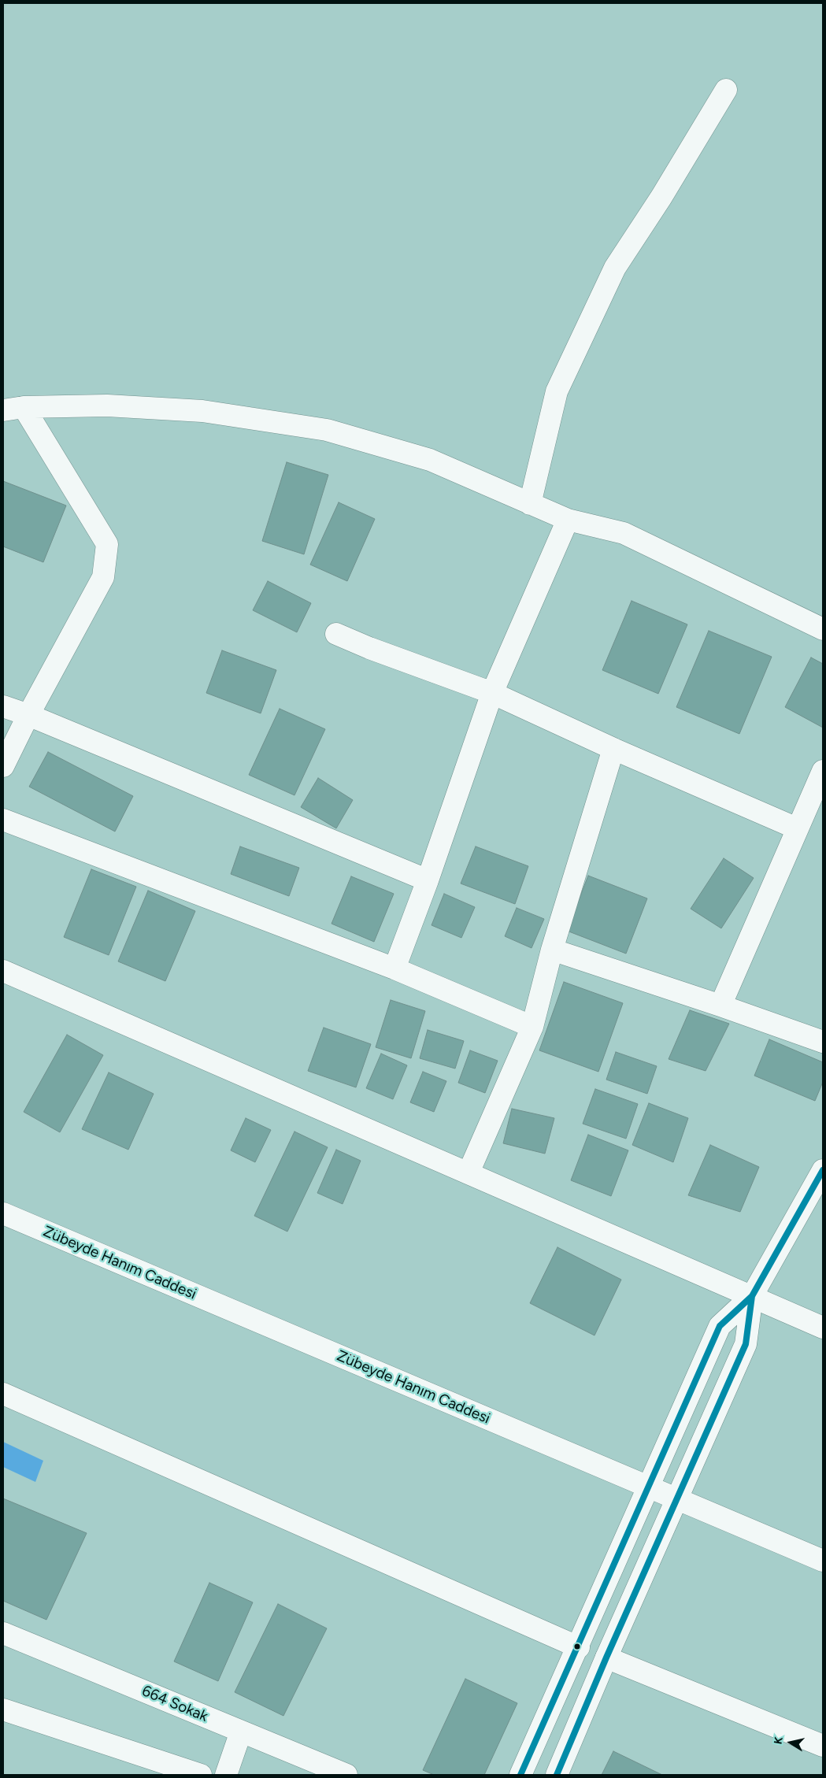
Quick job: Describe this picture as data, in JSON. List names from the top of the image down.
{
  "streets": {
    "street": ["Zübeyde Hanım Caddesi", "664 Sokak"]
  },
  "north": "left"
}
